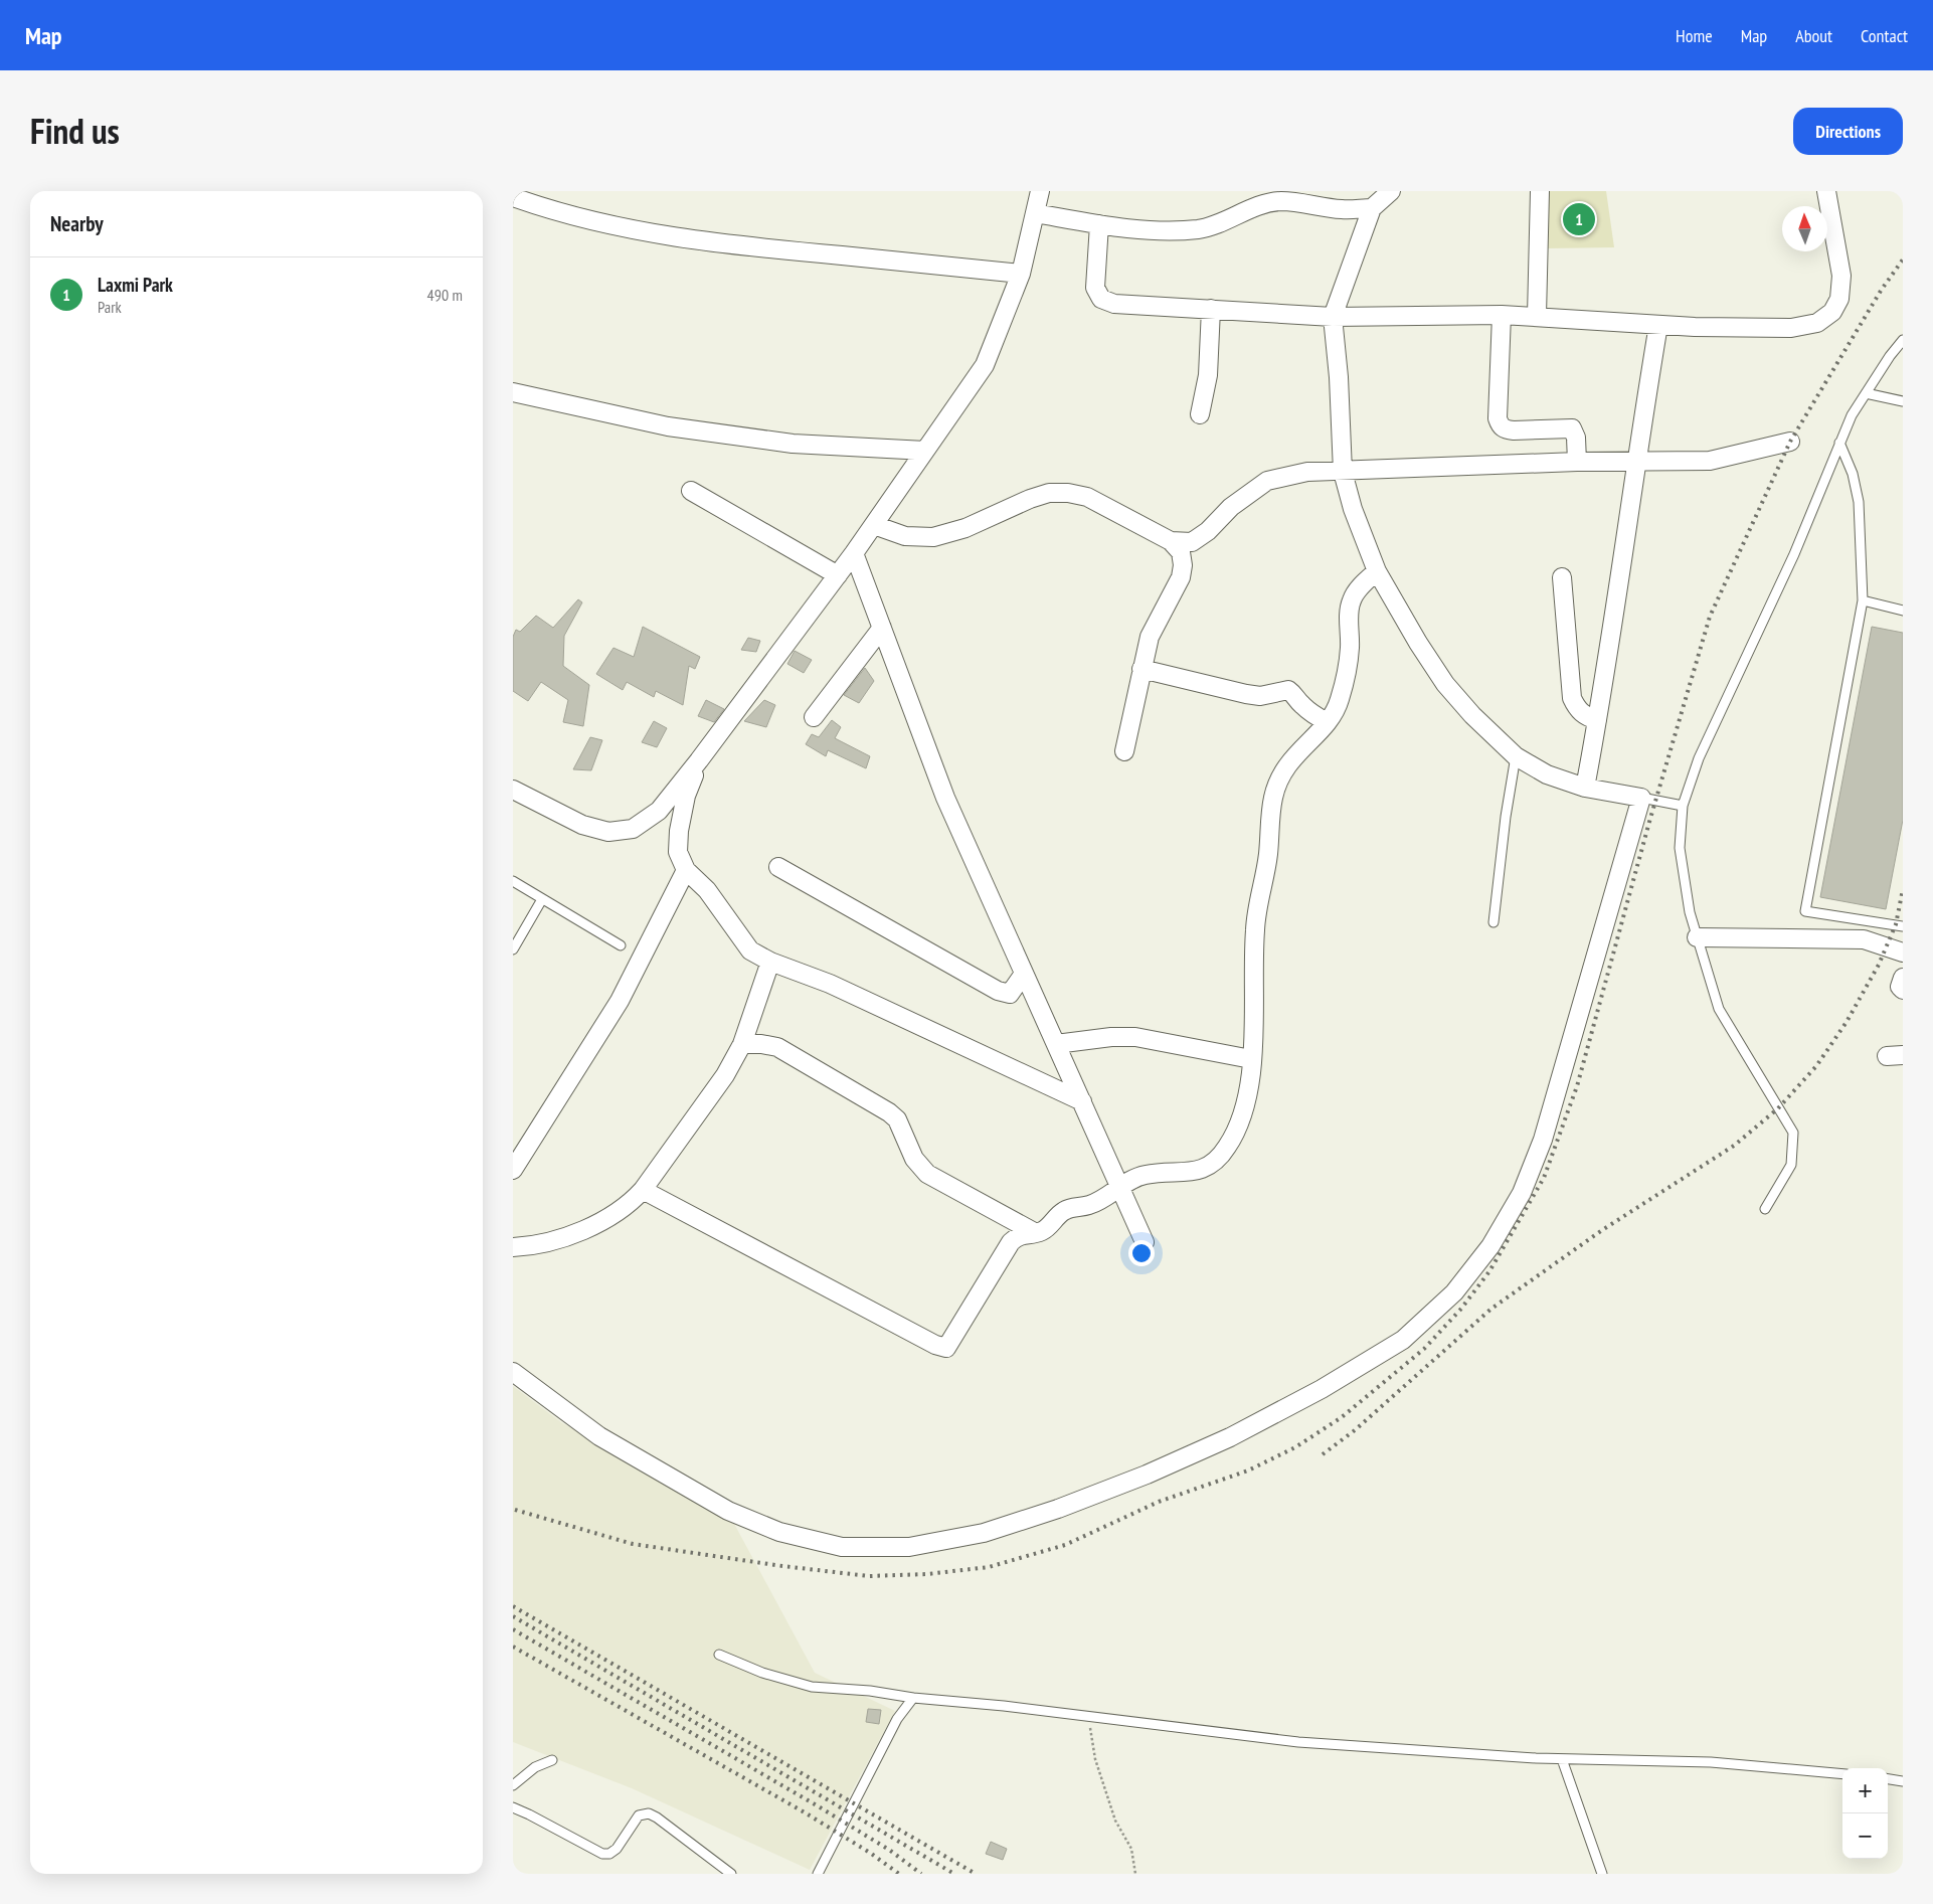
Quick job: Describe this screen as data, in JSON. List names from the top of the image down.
{
  "north": "top",
  "page": {
    "header": "Map",
    "nav": [
      "Home",
      "Map",
      "About",
      "Contact"
    ],
    "title": "Find us",
    "buttons": "Directions",
    "heading": "Nearby",
    "pins": "1",
    "list": [
      {
        "mark": "1",
        "name": "Laxmi Park",
        "note": "Park",
        "value": "490 m"
      }
    ],
    "map_buttons": ["+", "−"]
  }
}
